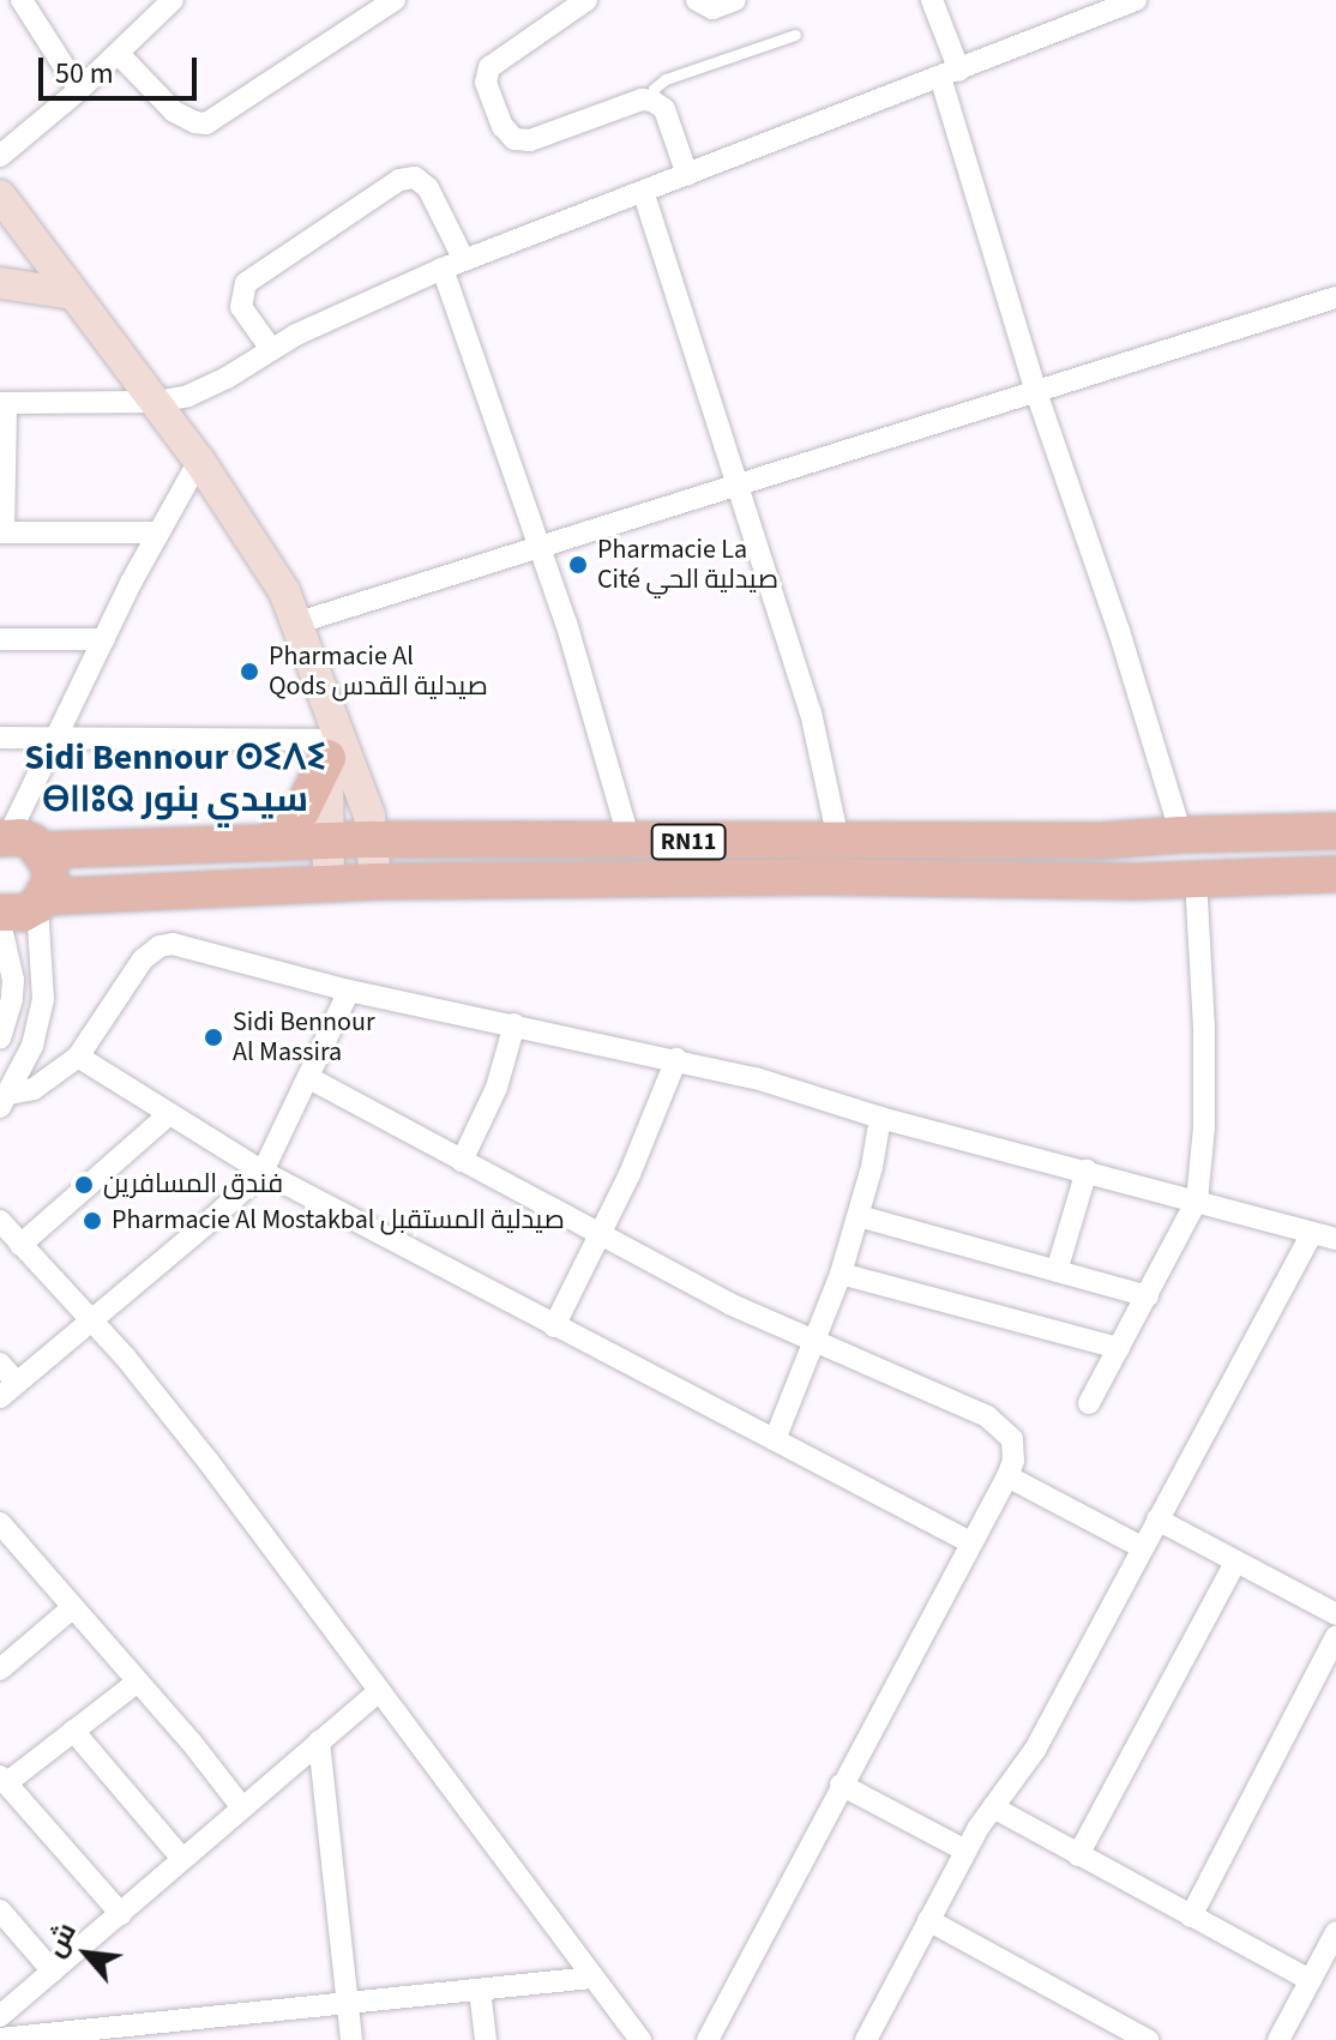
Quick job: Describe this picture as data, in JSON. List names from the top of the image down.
{
  "streets": {
    "main road": ["RN11"]
  },
  "districts": ["Sidi Bennour ⵙⵉⴷⵉ ⴱⵏⵏⵓⵕ سيدي بنور"],
  "places": [
    "Pharmacie La Cité صيدلية الحي",
    "Pharmacie Al Qods صيدلية القدس",
    "Sidi Bennour Al Massira",
    "فندق المسافرين",
    "Pharmacie Al Mostakbal صيدلية المستقبل"
  ],
  "scale_bar": "50 m",
  "north": "top left"
}
